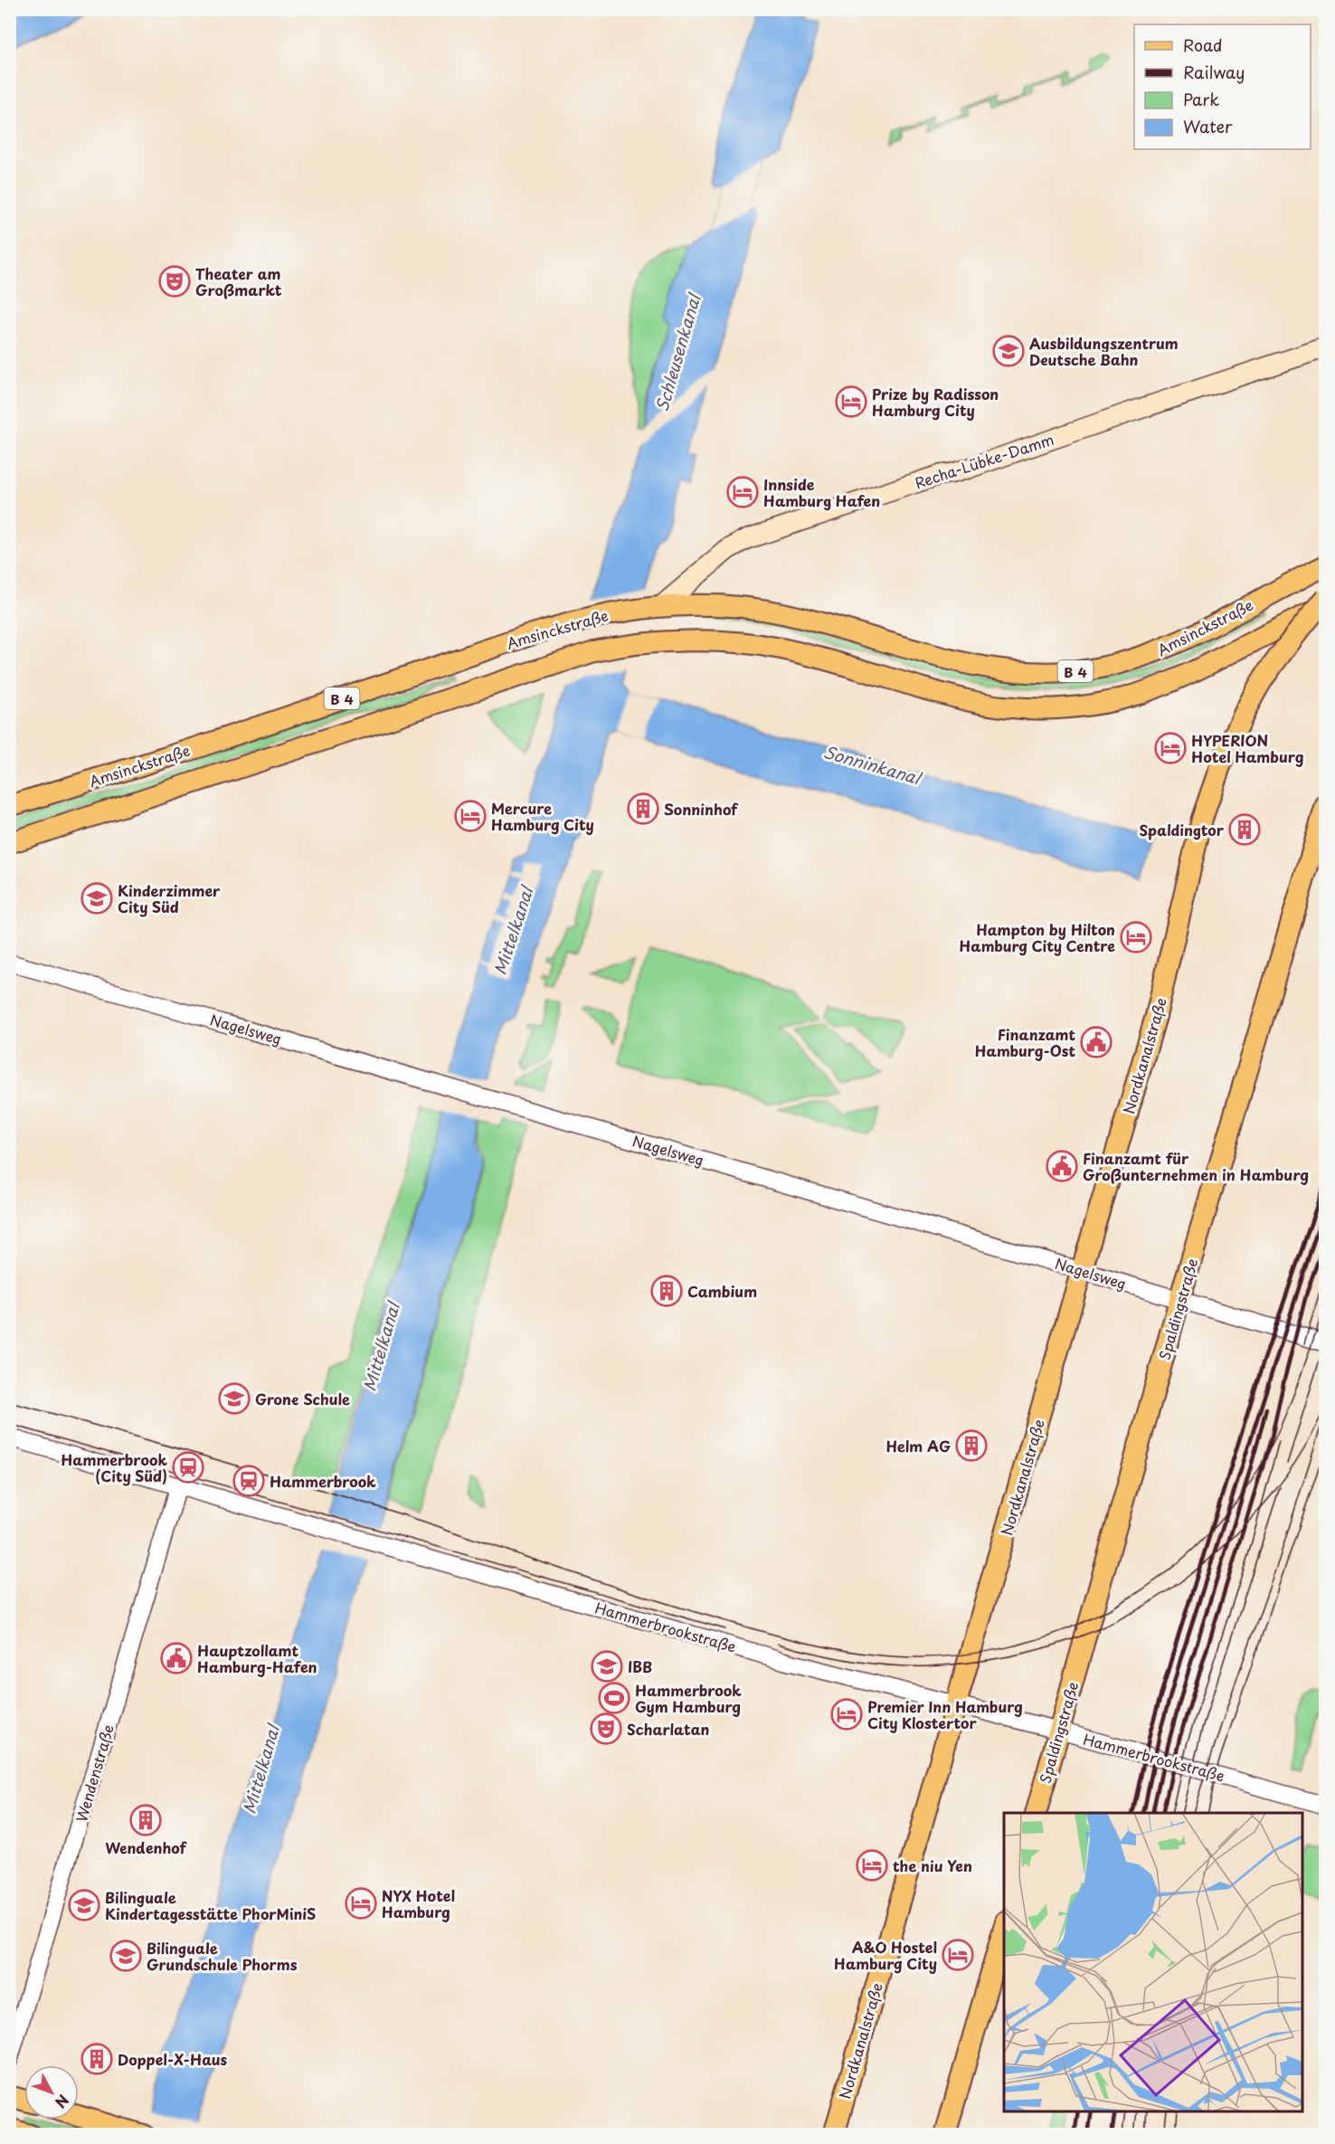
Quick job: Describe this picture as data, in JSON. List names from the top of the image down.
{
  "streets": {
    "main road": [
      "Recha-Lübke-Damm",
      "Amsinckstraße",
      "B 4",
      "Nordkanalstraße",
      "Spaldingstraße"
    ],
    "street": ["Nagelsweg", "Hammerbrookstraße", "Wendenstraße"]
  },
  "crossings": [
    ["Recha-Lübke-Damm", "Amsinckstraße"],
    ["Nagelsweg", "Nordkanalstraße"],
    ["Nagelsweg", "Spaldingstraße"],
    ["Nordkanalstraße", "Hammerbrookstraße"],
    ["Spaldingstraße", "Hammerbrookstraße"],
    ["Hammerbrookstraße", "Wendenstraße"]
  ],
  "water": ["Schleusenkanal", "Sonninkanal", "Mittelkanal"],
  "places": {
    "theatre": ["Theater am Großmarkt", "Scharlatan"],
    "school or university": [
      "Ausbildungszentrum Deutsche Bahn",
      "Kinderzimmer City Süd",
      "Grone Schule",
      "IBB",
      "Bilinguale Kindertagesstätte PhorMiniS",
      "Bilinguale Grundschule Phorms"
    ],
    "hotel": [
      "Prize by Radisson Hamburg City",
      "Innside Hamburg Hafen",
      "HYPERION Hotel Hamburg",
      "Mercure Hamburg City",
      "Hampton by Hilton Hamburg City Centre",
      "Premier Inn Hamburg City Klostertor",
      "the niu Yen",
      "NYX Hotel Hamburg",
      "A&O Hostel Hamburg City"
    ],
    "building": [
      "Sonninhof",
      "Spaldingtor",
      "Cambium",
      "Helm AG",
      "Wendenhof",
      "Doppel-X-Haus"
    ],
    "public building": ["Finanzamt Hamburg-Ost", "Finanzamt für Großunternehmen in Hamburg", "Hauptzollamt Hamburg-Hafen"],
    "station": ["Hammerbrook (City Süd)", "Hammerbrook"],
    "sports": ["Hammerbrook Gym Hamburg"]
  },
  "legend": [
    "Road",
    "Railway",
    "Park",
    "Water"
  ],
  "north": "bottom right"
}
